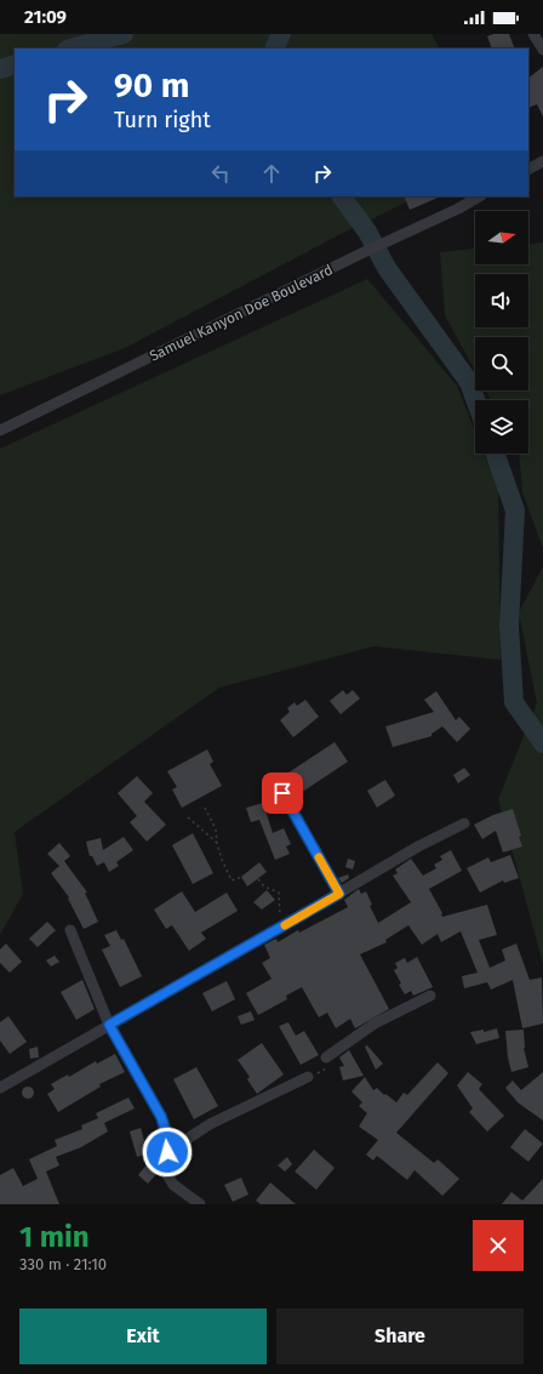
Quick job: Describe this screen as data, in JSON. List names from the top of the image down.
{
  "streets": {
    "street": ["Samuel Kanyon Doe Boulevard"]
  },
  "north": "right",
  "page": {
    "status": "21:09",
    "turn": ["90 m", "Turn right"],
    "heading": ["1 min", "330 m · 21:10"],
    "buttons": ["Exit", "Share"]
  }
}
